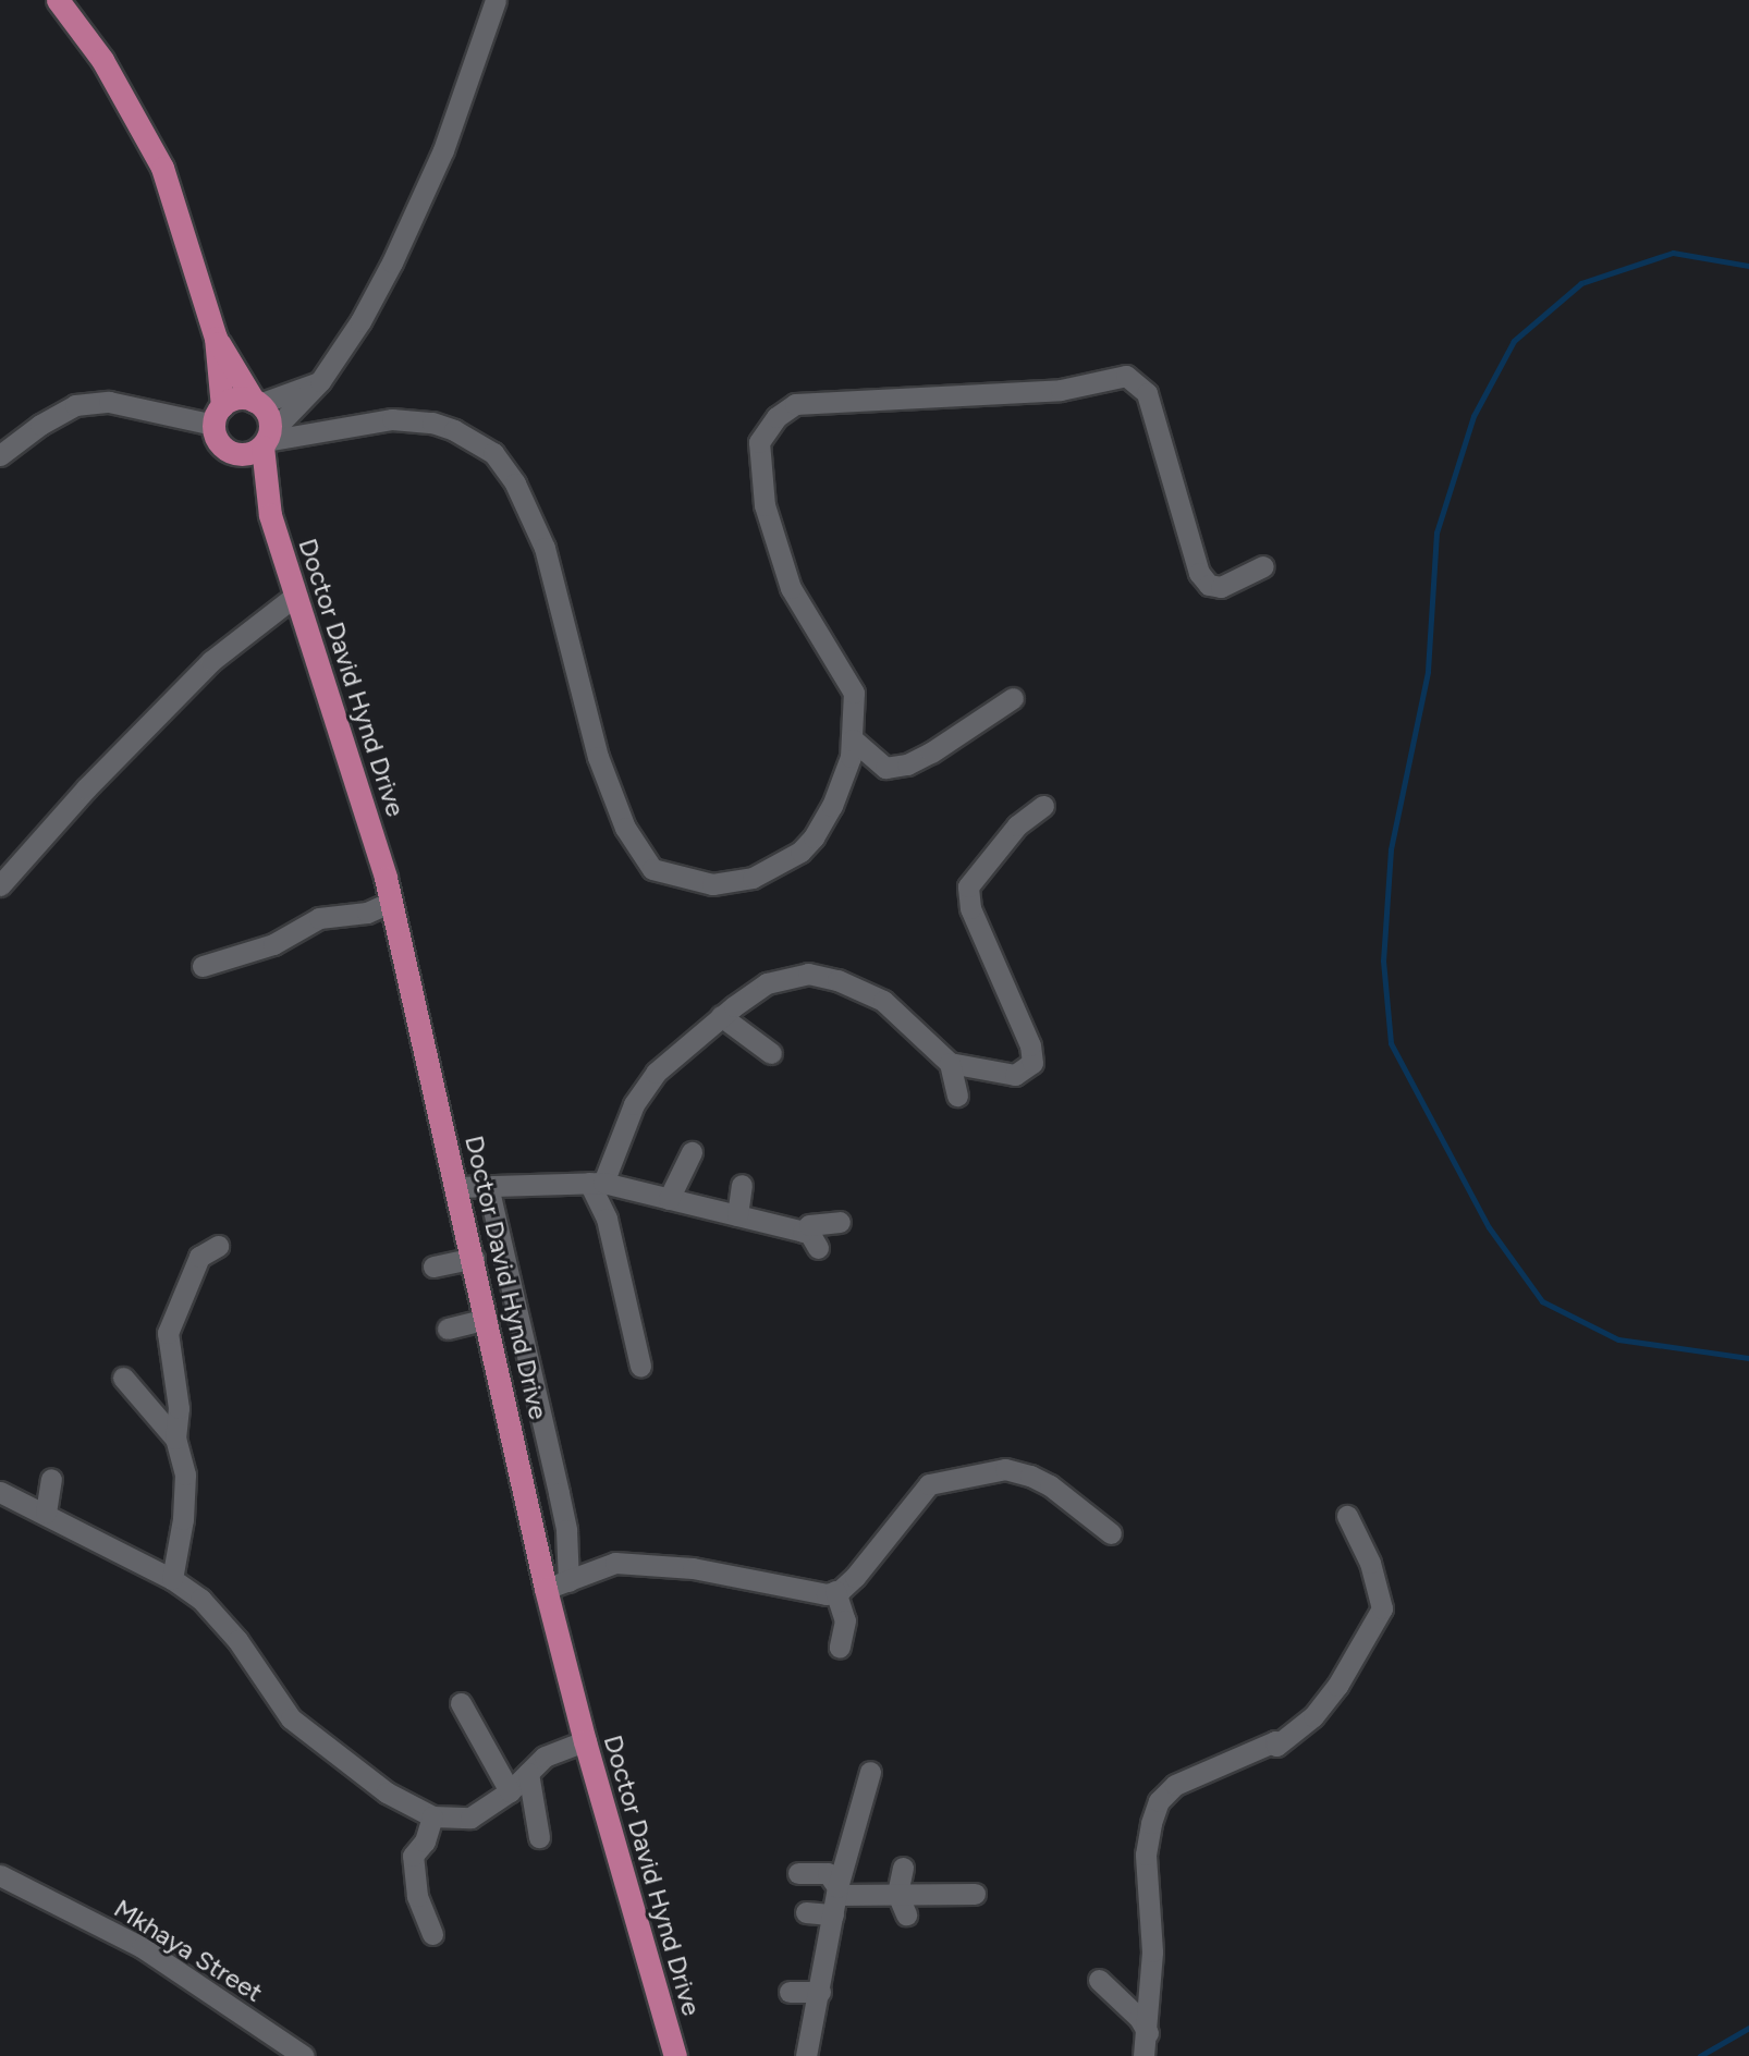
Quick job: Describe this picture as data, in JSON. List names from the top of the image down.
{
  "streets": {
    "main road": ["Doctor David Hynd Drive"],
    "street": ["Mkhaya Street"]
  }
}
